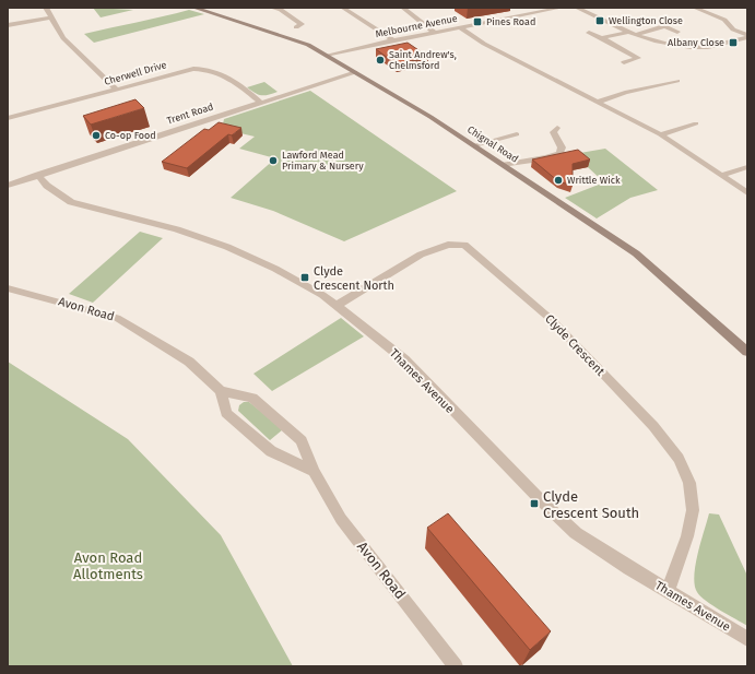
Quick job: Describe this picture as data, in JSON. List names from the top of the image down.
{
  "streets": {
    "street": [
      "Melbourne Avenue",
      "Cherwell Drive",
      "Trent Road",
      "Chignal Road",
      "Avon Road",
      "Clyde Crescent",
      "Thames Avenue"
    ]
  },
  "crossings": [
    ["Melbourne Avenue", "Chignal Road"],
    ["Cherwell Drive", "Trent Road"],
    ["Trent Road", "Chignal Road"],
    ["Trent Road", "Thames Avenue"],
    ["Clyde Crescent", "Thames Avenue"]
  ],
  "parks": ["Avon Road Allotments"],
  "places": {
    "transit": [
      "Wellington Close",
      "Pines Road",
      "Albany Close",
      "Clyde Crescent North",
      "Clyde Crescent South"
    ],
    "other": [
      "Saint Andrew's, Chelmsford",
      "Co-op Food",
      "Lawford Mead Primary & Nursery",
      "Writtle Wick"
    ]
  }
}
